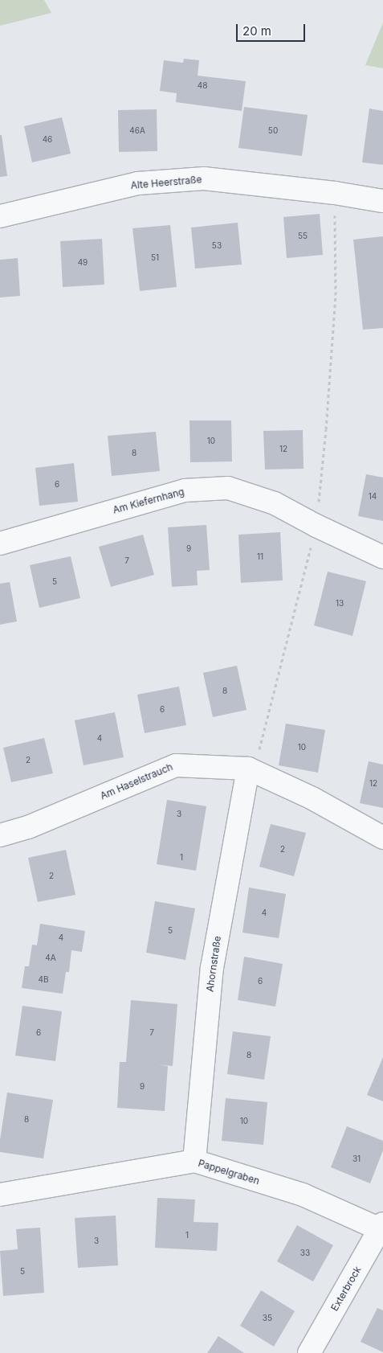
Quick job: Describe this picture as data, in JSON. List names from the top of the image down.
{
  "streets": {
    "street": [
      "Alte Heerstraße",
      "Am Kiefernhang",
      "Am Haselstrauch",
      "Ahornstraße",
      "Pappelgraben",
      "Exterbrock"
    ]
  },
  "crossings": [
    ["Am Haselstrauch", "Ahornstraße"],
    ["Ahornstraße", "Pappelgraben"],
    ["Pappelgraben", "Exterbrock"]
  ],
  "house_numbers": [
    "48",
    "46A",
    "50",
    "46",
    "55",
    "53",
    "51",
    "49",
    "10",
    "12",
    "8",
    "6",
    "14",
    "9",
    "11",
    "7",
    "5",
    "13",
    "8",
    "6",
    "4",
    "10",
    "2",
    "12",
    "3",
    "2",
    "1",
    "2",
    "4",
    "5",
    "4",
    "4A",
    "4B",
    "6",
    "6",
    "7",
    "8",
    "9",
    "8",
    "10",
    "31",
    "1",
    "3",
    "33",
    "5",
    "35"
  ],
  "scale_bar": "20 m"
}
